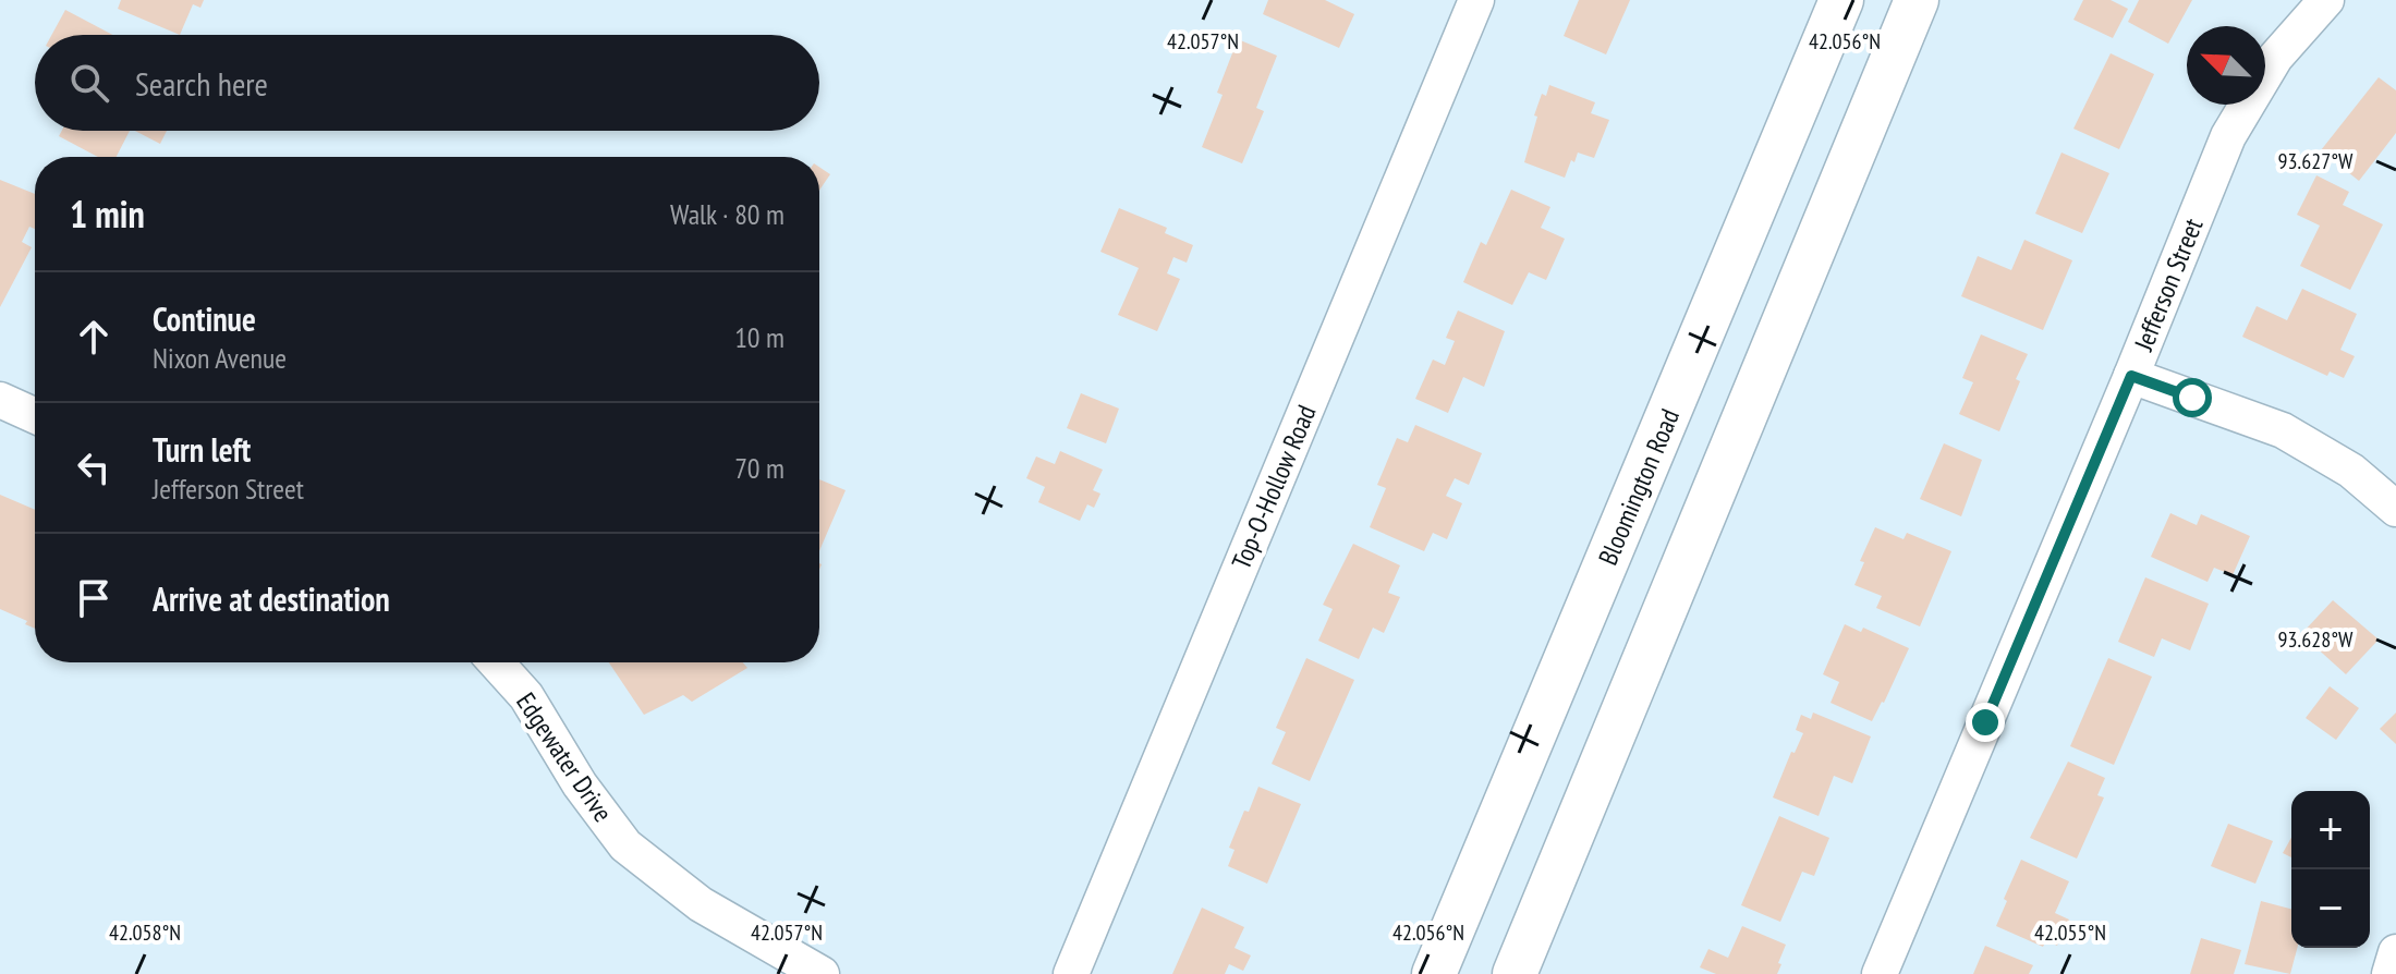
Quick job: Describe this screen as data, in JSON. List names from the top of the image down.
{
  "streets": {
    "street": [
      "Jefferson Street",
      "Top-O-Hollow Road",
      "Bloomington Road",
      "Edgewater Drive"
    ]
  },
  "north": "top left",
  "page": {
    "search": "Search here",
    "heading": ["1 min", "Walk · 80 m"],
    "list": [
      ["Continue", "Nixon Avenue", "10 m"],
      ["Turn left", "Jefferson Street", "70 m"],
      "Arrive at destination"
    ],
    "map_buttons": ["+", "−"]
  },
  "coordinates": [
    "42.057°N",
    "42.056°N",
    "93.627°W",
    "93.628°W",
    "42.058°N",
    "42.055°N"
  ]
}
